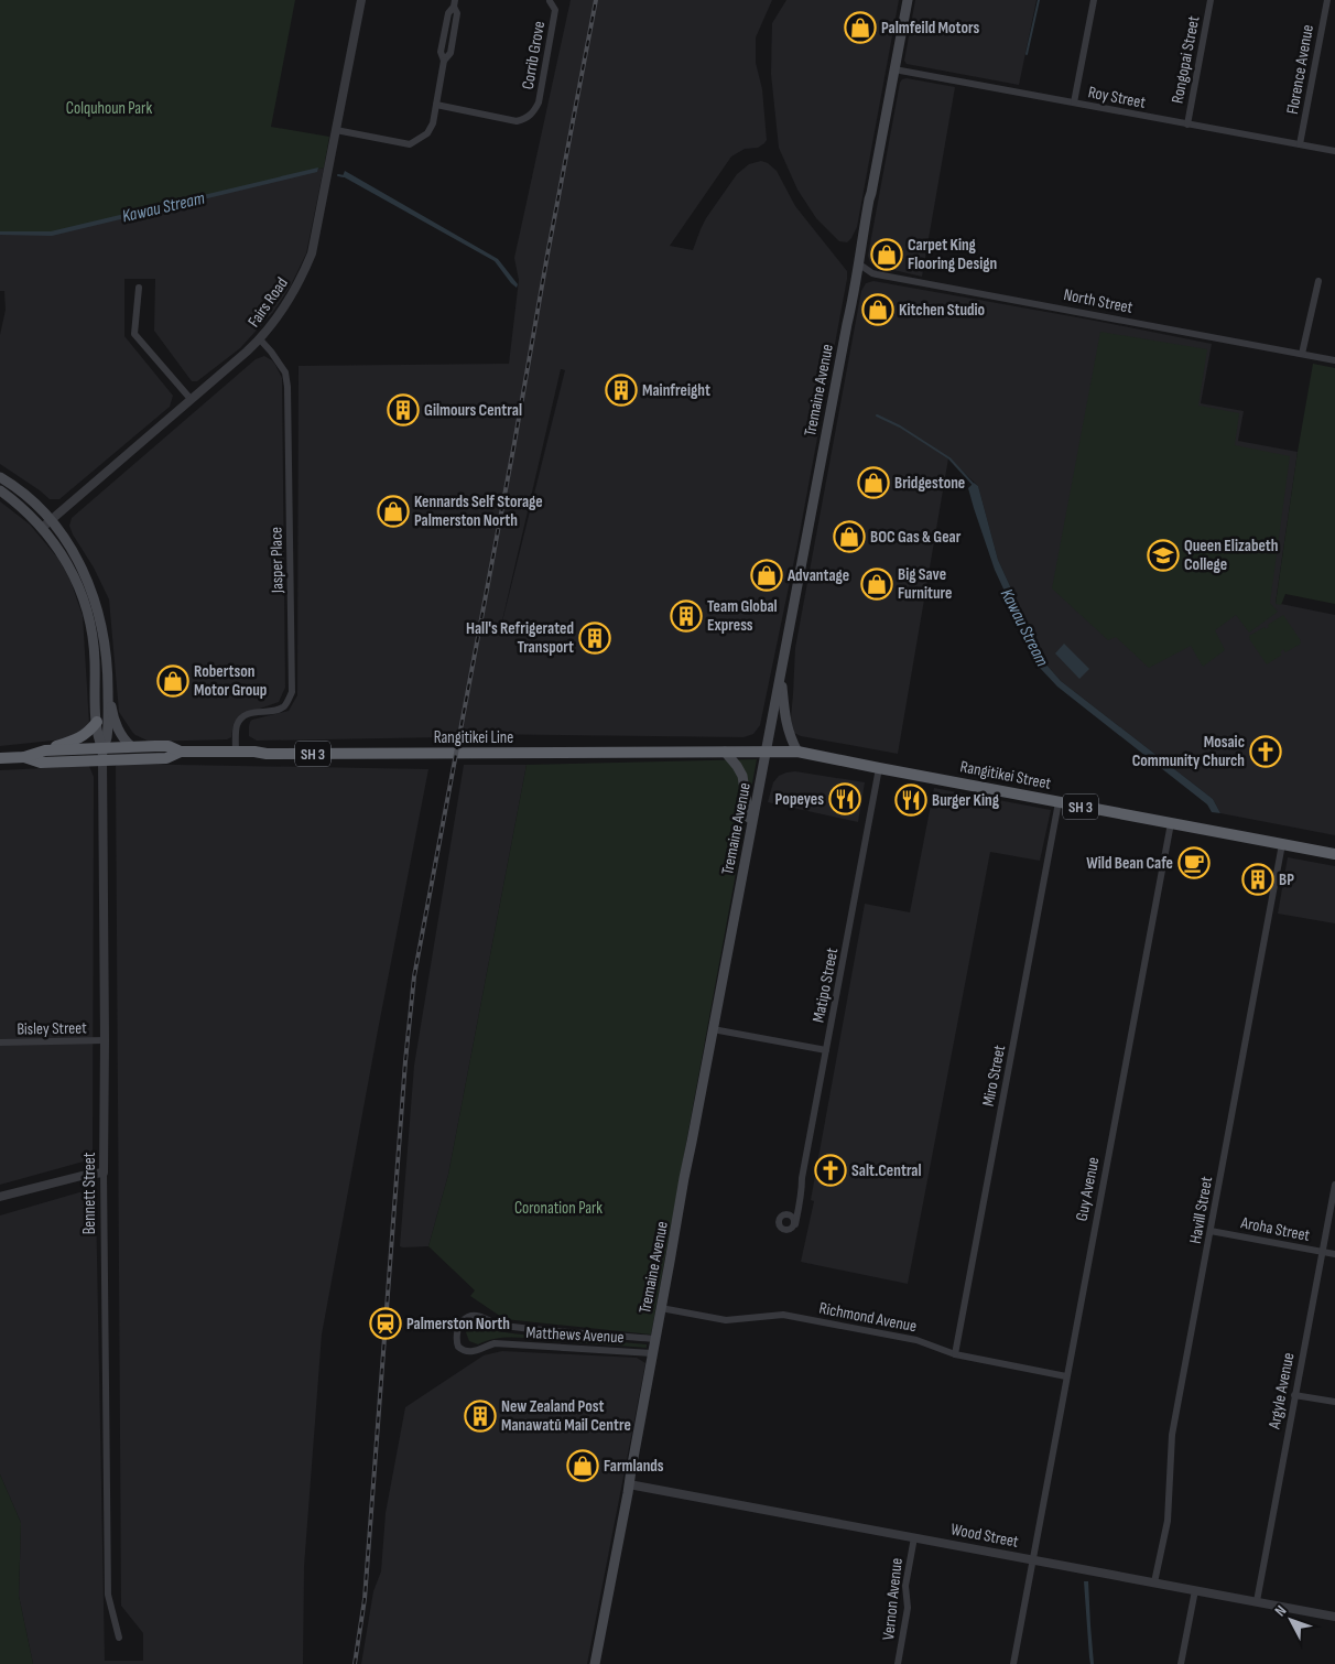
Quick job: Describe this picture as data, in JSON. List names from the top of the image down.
{
  "streets": {
    "highway": ["Rangitikei Line", "SH 3", "Rangitikei Street"],
    "main road": ["Tremaine Avenue"],
    "street": [
      "Corrib Grove",
      "Rongopai Street",
      "Florence Avenue",
      "Roy Street",
      "North Street",
      "Fairs Road",
      "Jasper Place",
      "Matipo Street",
      "Bisley Street",
      "Miro Street",
      "Guy Avenue",
      "Bennett Street",
      "Havill Street",
      "Aroha Street",
      "Richmond Avenue",
      "Matthews Avenue",
      "Argyle Avenue",
      "Wood Street",
      "Vernon Avenue"
    ]
  },
  "crossings": [
    ["Rongopai Street", "Roy Street"],
    ["Florence Avenue", "Roy Street"],
    ["Roy Street", "Tremaine Avenue"],
    ["North Street", "Tremaine Avenue"],
    ["Fairs Road", "Jasper Place"],
    ["Tremaine Avenue", "Rangitikei Line"],
    ["Tremaine Avenue", "Rangitikei Street"],
    ["Tremaine Avenue", "Richmond Avenue"],
    ["Tremaine Avenue", "Matthews Avenue"],
    ["Tremaine Avenue", "Wood Street"],
    ["Jasper Place", "Rangitikei Line"],
    ["Rangitikei Line", "Rangitikei Street"],
    ["Rangitikei Line", "Bennett Street"],
    ["Rangitikei Street", "Matipo Street"],
    ["Rangitikei Street", "Miro Street"],
    ["Rangitikei Street", "Guy Avenue"],
    ["Rangitikei Street", "Havill Street"],
    ["Bisley Street", "Bennett Street"],
    ["Miro Street", "Richmond Avenue"],
    ["Guy Avenue", "Richmond Avenue"],
    ["Guy Avenue", "Wood Street"],
    ["Havill Street", "Aroha Street"],
    ["Havill Street", "Wood Street"],
    ["Aroha Street", "Argyle Avenue"],
    ["Argyle Avenue", "Wood Street"],
    ["Wood Street", "Vernon Avenue"]
  ],
  "water": ["Kawau Stream"],
  "parks": ["Colquhoun Park", "Coronation Park"],
  "places": {
    "shop": [
      "Palmfeild Motors",
      "Carpet King Flooring Design",
      "Kitchen Studio",
      "Bridgestone",
      "Kennards Self Storage Palmerston North",
      "BOC Gas & Gear",
      "Advantage",
      "Big Save Furniture",
      "Robertson Motor Group",
      "Farmlands"
    ],
    "building": [
      "Mainfreight",
      "Gilmours Central",
      "Team Global Express",
      "Hall's Refrigerated Transport",
      "BP",
      "New Zealand Post Manawatū Mail Centre"
    ],
    "school or university": ["Queen Elizabeth College"],
    "church": ["Mosaic Community Church", "Salt.Central"],
    "restaurant": ["Popeyes", "Burger King"],
    "cafe": ["Wild Bean Cafe"],
    "station": ["Palmerston North"]
  },
  "north": "top left"
}
